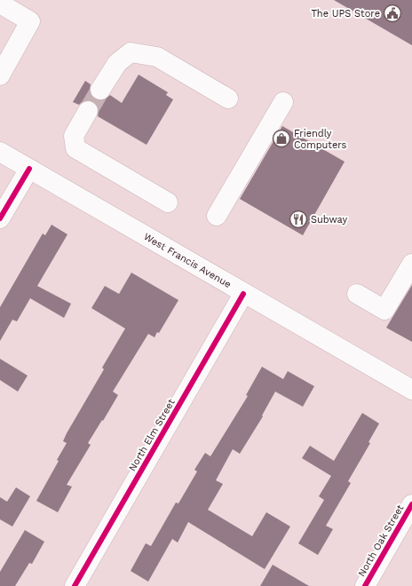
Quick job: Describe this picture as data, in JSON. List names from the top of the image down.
{
  "streets": {
    "street": ["West Francis Avenue", "North Elm Street", "North Oak Street"]
  },
  "crossings": [
    ["West Francis Avenue", "North Elm Street"]
  ],
  "places": {
    "public building": ["The UPS Store"],
    "shop": ["Friendly Computers"],
    "restaurant": ["Subway"]
  }
}
